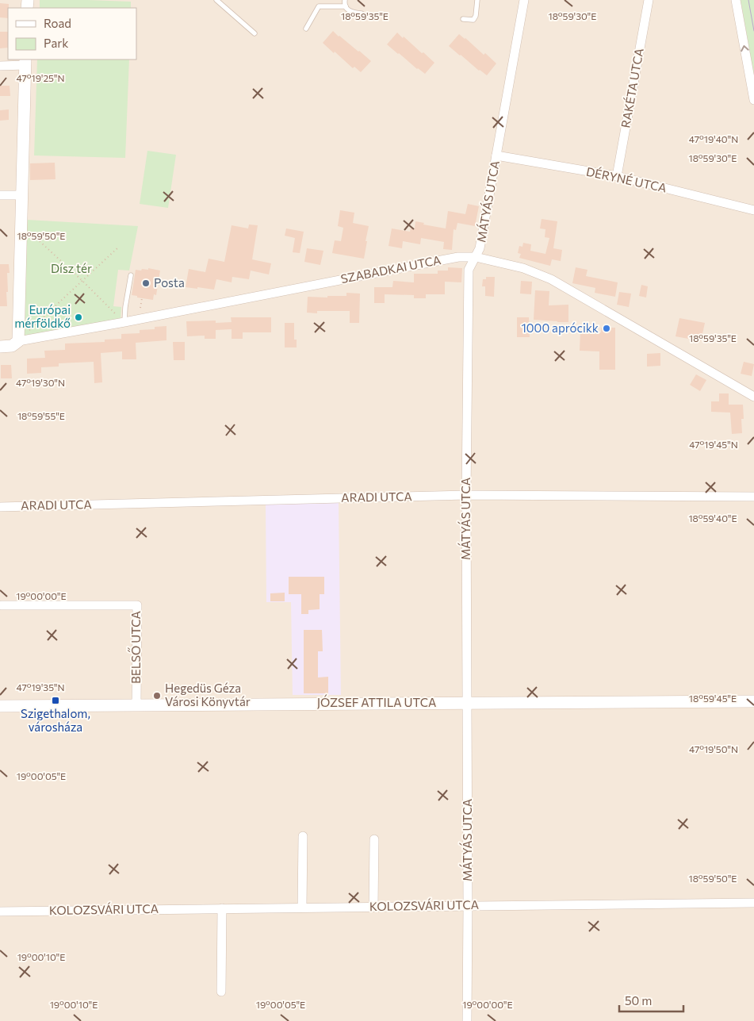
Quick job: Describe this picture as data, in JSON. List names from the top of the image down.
{
  "streets": {
    "street": [
      "RAKÉTA UTCA",
      "DÉRYNÉ UTCA",
      "MÁTYÁS UTCA",
      "SZABADKAI UTCA",
      "ARADI UTCA",
      "BELSŐ UTCA",
      "JÓZSEF ATTILA UTCA",
      "KOLOZSVÁRI UTCA"
    ]
  },
  "crossings": [
    ["RAKÉTA UTCA", "DÉRYNÉ UTCA"],
    ["DÉRYNÉ UTCA", "MÁTYÁS UTCA"],
    ["MÁTYÁS UTCA", "SZABADKAI UTCA"],
    ["MÁTYÁS UTCA", "ARADI UTCA"],
    ["MÁTYÁS UTCA", "JÓZSEF ATTILA UTCA"],
    ["MÁTYÁS UTCA", "KOLOZSVÁRI UTCA"],
    ["BELSŐ UTCA", "JÓZSEF ATTILA UTCA"]
  ],
  "parks": ["Dísz tér"],
  "places": {
    "other": [
      "Posta",
      "Európai mérföldkő",
      "1000 aprócikk",
      "Hegedüs Géza Városi Könyvtár"
    ],
    "transit": ["Szigethalom, városháza"]
  },
  "legend": ["Road", "Park"],
  "scale_bar": "50 m",
  "coordinates": [
    "18°59'35\"E",
    "18°59'30\"E",
    "47°19'25\"N",
    "47°19'40\"N",
    "18°59'50\"E",
    "47°19'30\"N",
    "18°59'55\"E",
    "47°19'45\"N",
    "18°59'40\"E",
    "19°00'00\"E",
    "47°19'35\"N",
    "18°59'45\"E",
    "47°19'50\"N",
    "19°00'05\"E",
    "19°00'10\"E"
  ]
}
